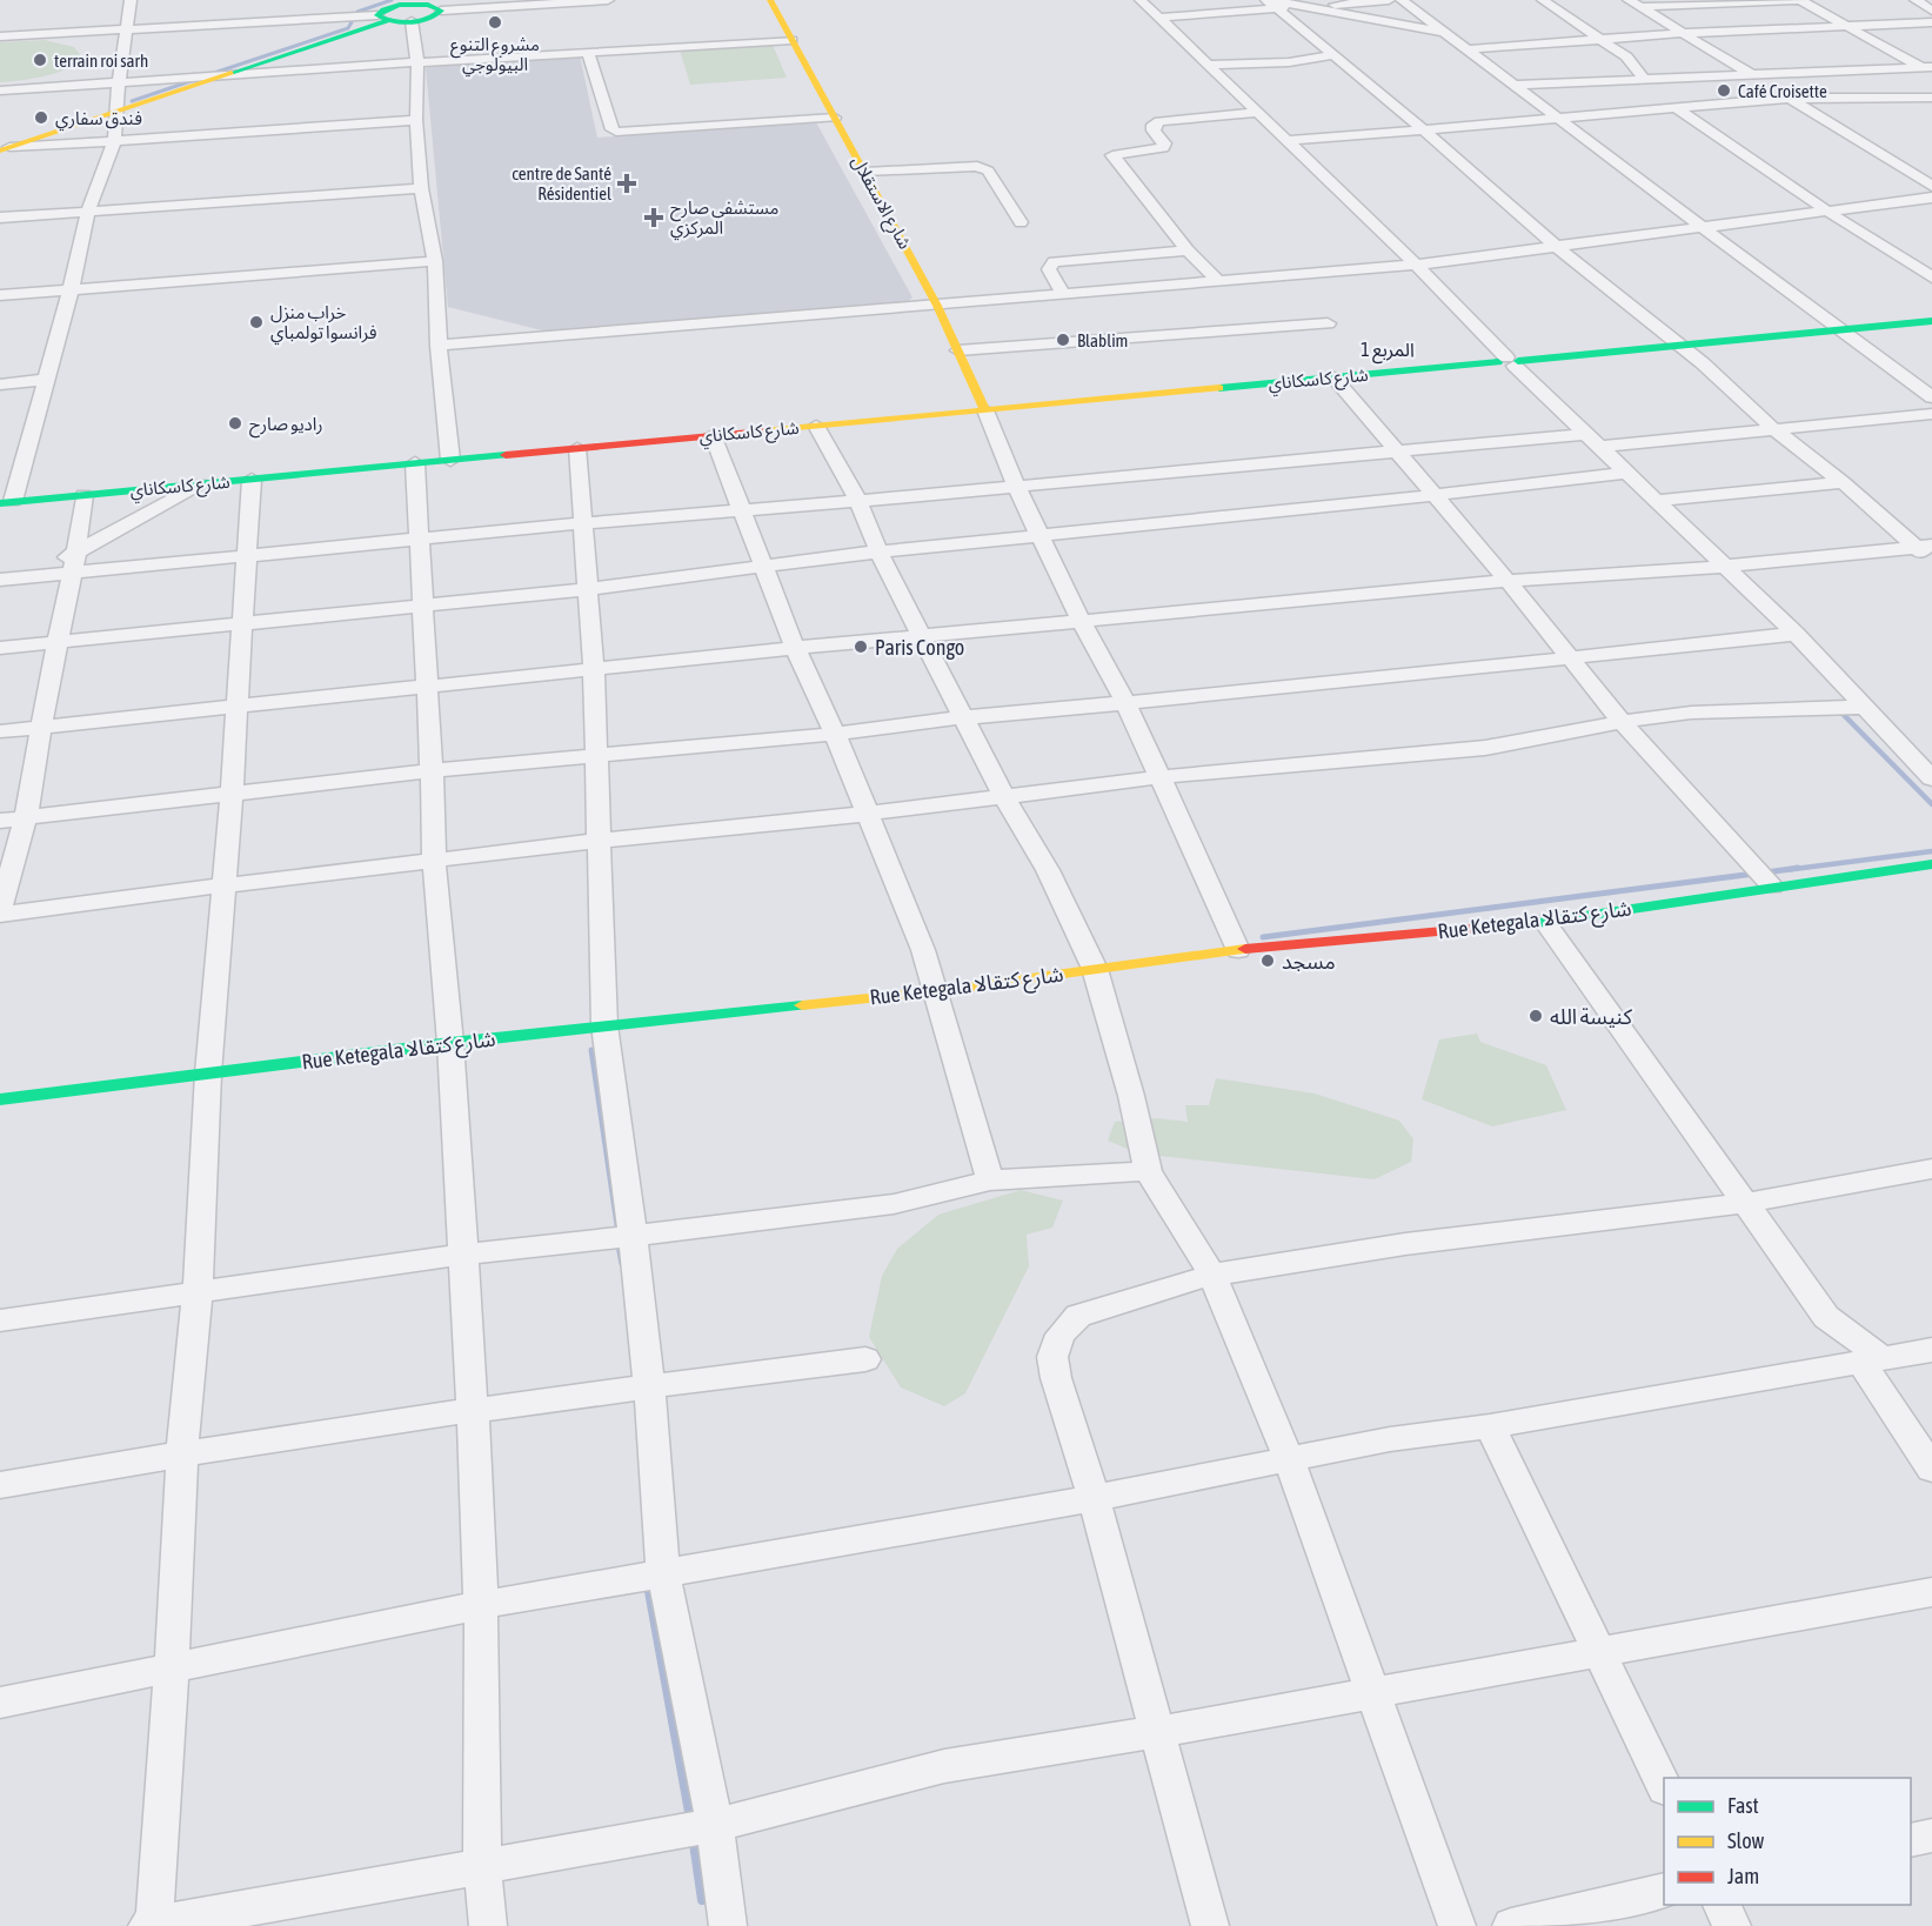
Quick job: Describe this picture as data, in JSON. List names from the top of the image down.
{
  "streets": {
    "street": ["شارع الاستقلال", "شارع كاسكاناي", "Rue Ketegala شارع كتقالا"]
  },
  "crossings": [
    ["شارع الاستقلال", "شارع كاسكاناي"]
  ],
  "districts": ["المربع 1"],
  "places": {
    "other": [
      "مشروع التنوع البيولوجي",
      "terrain roi sarh",
      "Café Croisette",
      "فندق سفاري",
      "خراب منزل فرانسوا تولمباي",
      "Blablim",
      "راديو صارح",
      "Paris Congo",
      "مسجد",
      "كنيسة الله"
    ],
    "health": ["centre de Santé Résidentiel", "مستشفى صارح المركزي"]
  },
  "legend": ["Fast", "Slow", "Jam"]
}
